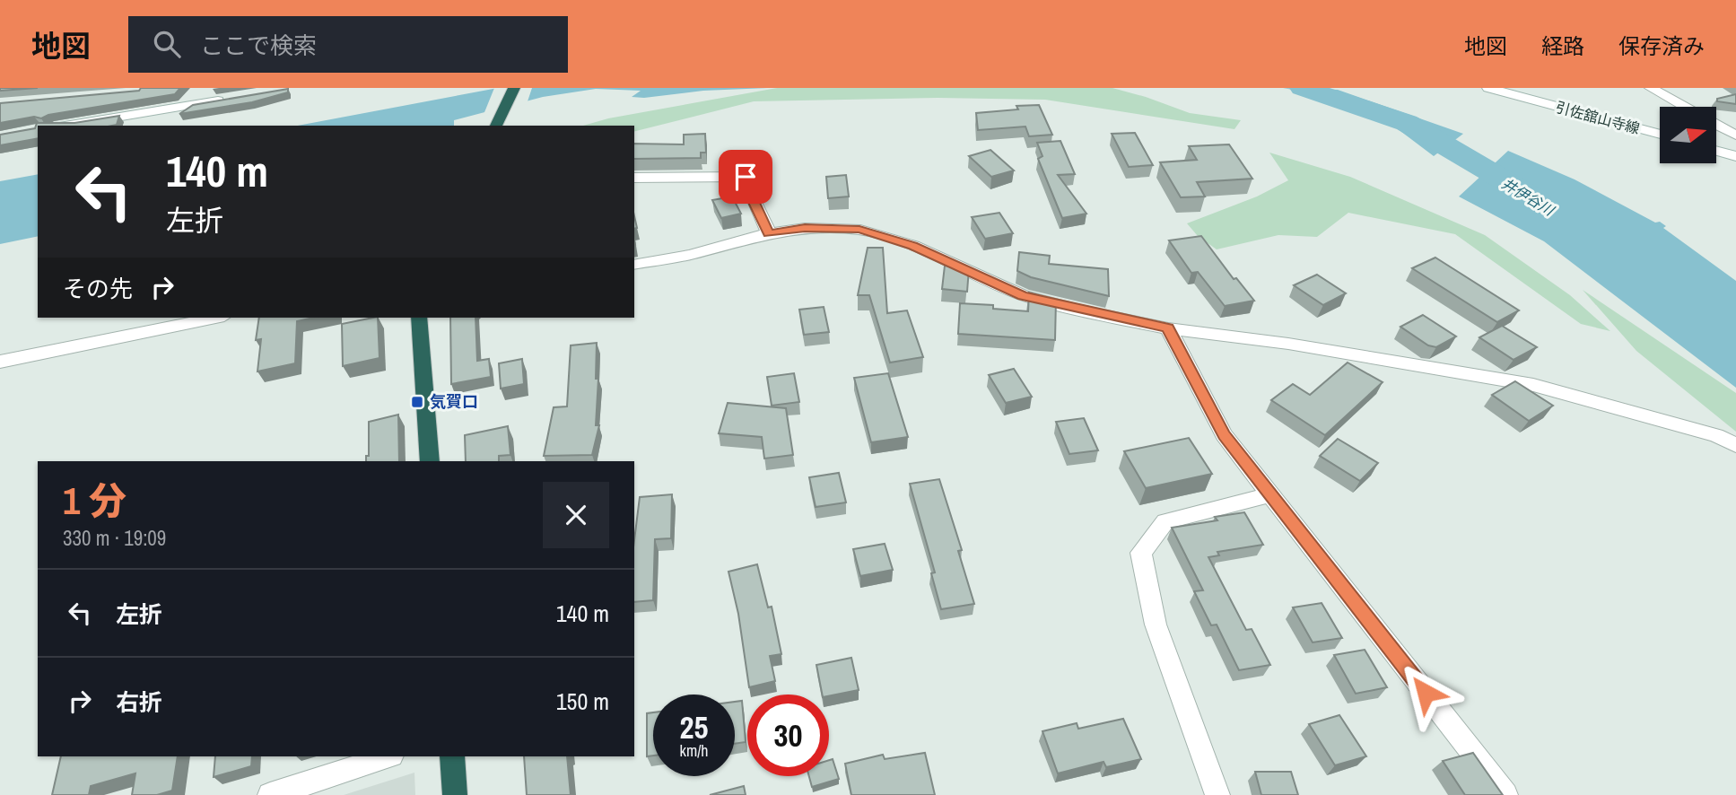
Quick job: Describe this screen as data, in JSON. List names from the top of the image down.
{
  "streets": {
    "street": ["引佐舘山寺線"]
  },
  "water": ["井伊谷川"],
  "places": {
    "transit": ["気賀口"]
  },
  "north": "right",
  "page": {
    "header": "地図",
    "search": "ここで検索",
    "nav": ["地図", "経路", "保存済み"],
    "turn": ["140 m", "左折"],
    "then": "その先",
    "heading": ["1 分", "330 m · 19:09"],
    "list": [
      {
        "name": "左折",
        "value": "140 m"
      },
      {
        "name": "右折",
        "value": "150 m"
      }
    ],
    "speed": "25 km/h",
    "limit": "30"
  }
}
